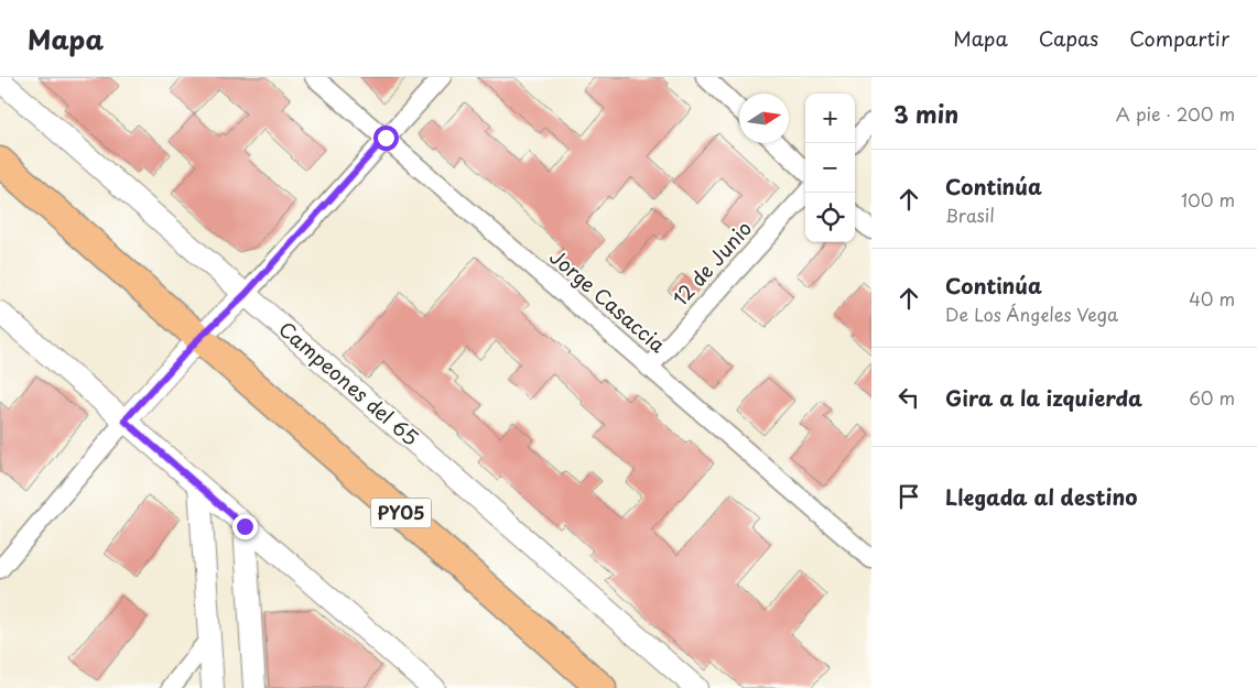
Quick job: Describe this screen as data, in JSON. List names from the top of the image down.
{
  "streets": {
    "highway": ["PY05"],
    "street": ["12 de Junio", "Jorge Casaccia", "Campeones del 65"]
  },
  "crossings": [
    ["12 de Junio", "Jorge Casaccia"]
  ],
  "north": "right",
  "page": {
    "header": "Mapa",
    "nav": ["Mapa", "Capas", "Compartir"],
    "heading": ["3 min", "A pie · 200 m"],
    "map_buttons": ["+", "−"],
    "list": [
      ["Continúa", "Brasil", "100 m"],
      ["Continúa", "De Los Ángeles Vega", "40 m"],
      ["Gira a la izquierda", "60 m"],
      "Llegada al destino"
    ]
  }
}
